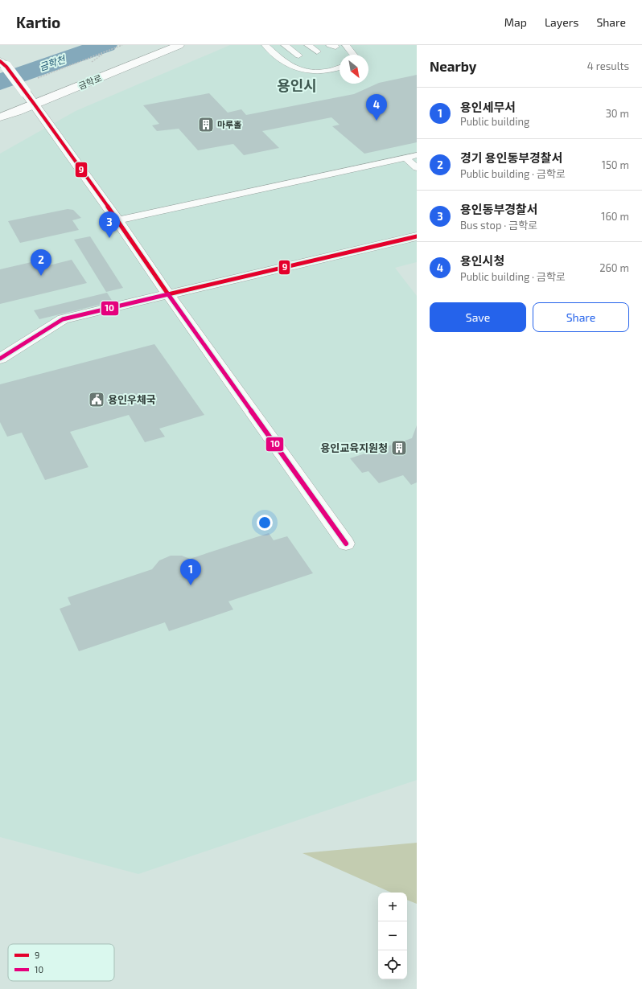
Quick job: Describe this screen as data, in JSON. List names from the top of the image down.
{
  "streets": {
    "street": ["금학로"]
  },
  "districts": ["용인시"],
  "water": ["금학천"],
  "places": {
    "building": ["마루홀", "용인교육지원청"],
    "public building": ["용인우체국"]
  },
  "lines": ["transit line 9", "transit line 10"],
  "legend": ["9", "10"],
  "north": "bottom right",
  "page": {
    "header": "Kartio",
    "nav": ["Map", "Layers", "Share"],
    "heading": ["Nearby", "4 results"],
    "list": [
      {
        "mark": "1",
        "name": "용인세무서",
        "note": "Public building",
        "value": "30 m"
      },
      {
        "mark": "2",
        "name": "경기 용인동부경찰서",
        "note": "Public building · 금학로",
        "value": "150 m"
      },
      {
        "mark": "3",
        "name": "용인동부경찰서",
        "note": "Bus stop · 금학로",
        "value": "160 m"
      },
      {
        "mark": "4",
        "name": "용인시청",
        "note": "Public building · 금학로",
        "value": "260 m"
      }
    ],
    "pins": [
      "4",
      "3",
      "2",
      "1"
    ],
    "buttons": ["Save", "Share"],
    "map_buttons": ["+", "−"]
  }
}
